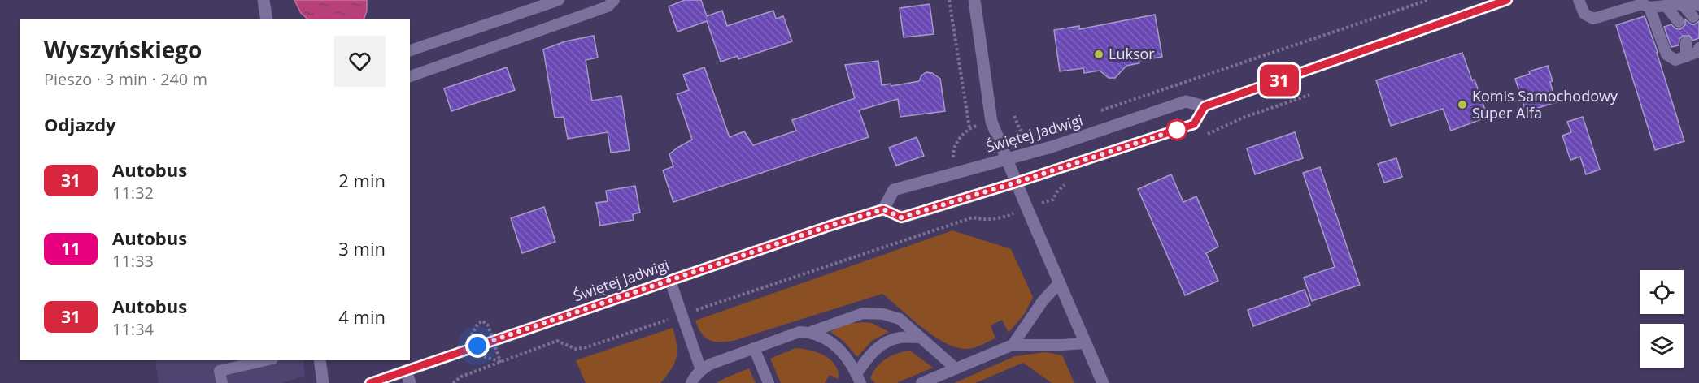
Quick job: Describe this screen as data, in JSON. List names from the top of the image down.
{
  "streets": {
    "main road": ["Świętej Jadwigi"]
  },
  "places": ["Luksor", "Komis Samochodowy Super Alfa"],
  "lines": ["bus line 31"],
  "page": {
    "on_map": "31",
    "heading": [
      ["Wyszyńskiego", "Pieszo · 3 min · 240 m"],
      "Odjazdy"
    ],
    "list": [
      {
        "mark": "31",
        "name": "Autobus",
        "note": "11:32",
        "value": "2 min"
      },
      {
        "mark": "11",
        "name": "Autobus",
        "note": "11:33",
        "value": "3 min"
      },
      {
        "mark": "31",
        "name": "Autobus",
        "note": "11:34",
        "value": "4 min"
      }
    ]
  }
}
